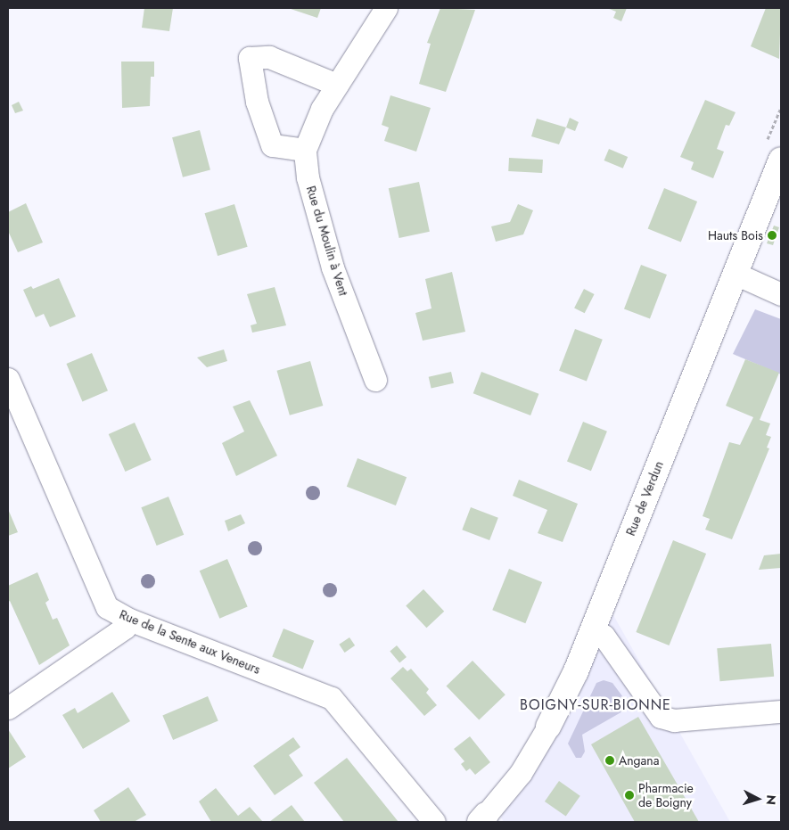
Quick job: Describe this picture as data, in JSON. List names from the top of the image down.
{
  "streets": {
    "street": ["Rue du Moulin à Vent", "Rue de Verdun", "Rue de la Sente aux Veneurs"]
  },
  "districts": ["BOIGNY-SUR-BIONNE"],
  "places": ["Hauts Bois", "Angana", "Pharmacie de Boigny"],
  "north": "right"
}
